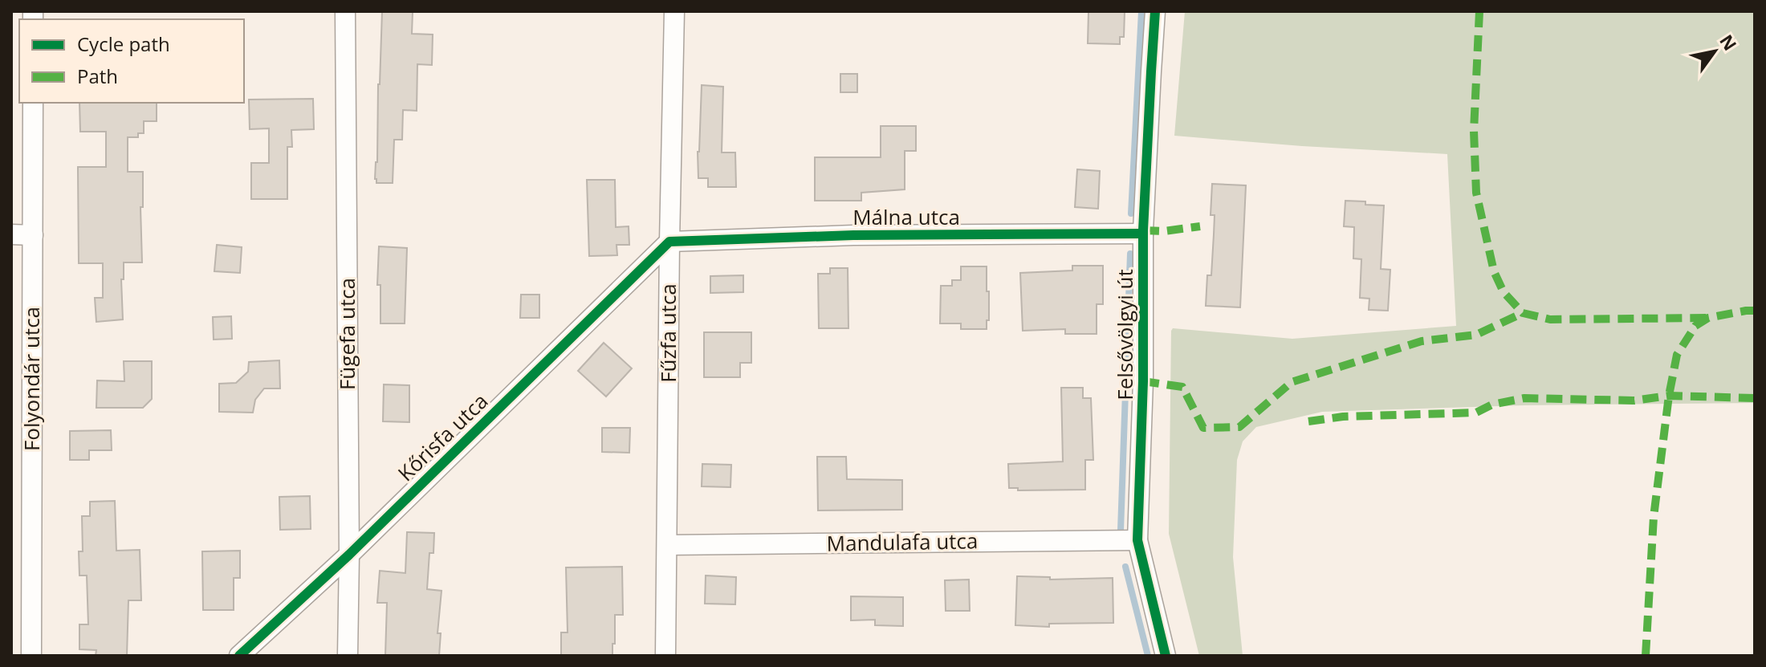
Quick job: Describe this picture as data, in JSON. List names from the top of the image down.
{
  "streets": {
    "street": [
      "Málna utca",
      "Fűzfa utca",
      "Fügefa utca",
      "Felsővölgyi út",
      "Folyondár utca",
      "Kőrisfa utca",
      "Mandulafa utca"
    ]
  },
  "crossings": [
    ["Málna utca", "Fűzfa utca"],
    ["Málna utca", "Felsővölgyi út"],
    ["Málna utca", "Kőrisfa utca"],
    ["Fűzfa utca", "Kőrisfa utca"],
    ["Fűzfa utca", "Mandulafa utca"],
    ["Fügefa utca", "Kőrisfa utca"],
    ["Felsővölgyi út", "Mandulafa utca"]
  ],
  "legend": ["Cycle path", "Path"],
  "north": "top right"
}
